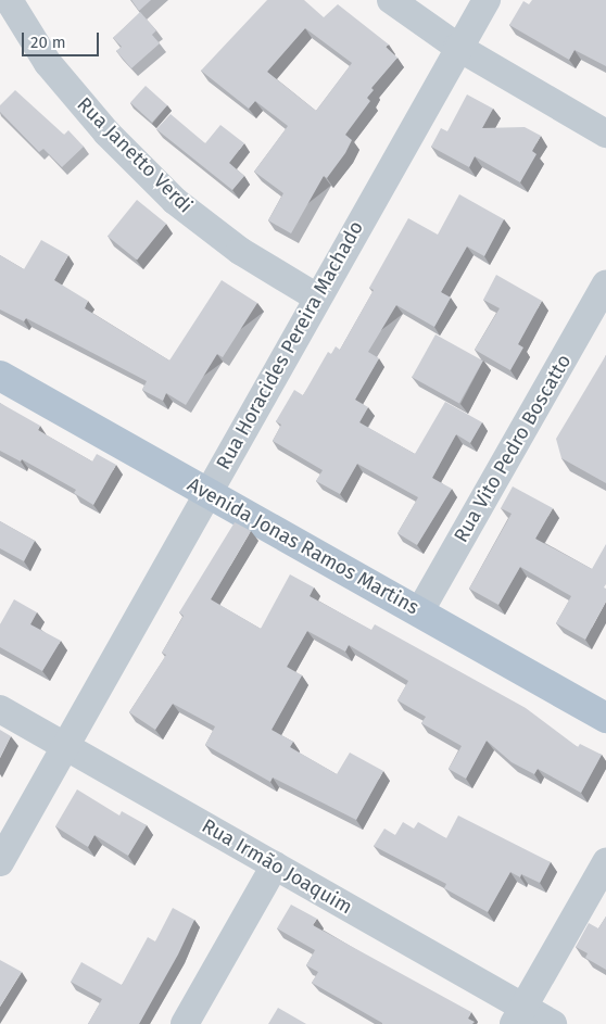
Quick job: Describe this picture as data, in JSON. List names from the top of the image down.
{
  "streets": {
    "main road": ["Avenida Jonas Ramos Martins"],
    "street": [
      "Rua Janetto Verdi",
      "Rua Horacides Pereira Machado",
      "Rua Vito Pedro Boscatto",
      "Rua Irmão Joaquim"
    ]
  },
  "crossings": [
    ["Rua Janetto Verdi", "Rua Horacides Pereira Machado"],
    ["Rua Horacides Pereira Machado", "Avenida Jonas Ramos Martins"],
    ["Rua Horacides Pereira Machado", "Rua Irmão Joaquim"],
    ["Rua Vito Pedro Boscatto", "Avenida Jonas Ramos Martins"]
  ],
  "scale_bar": "20 m"
}
